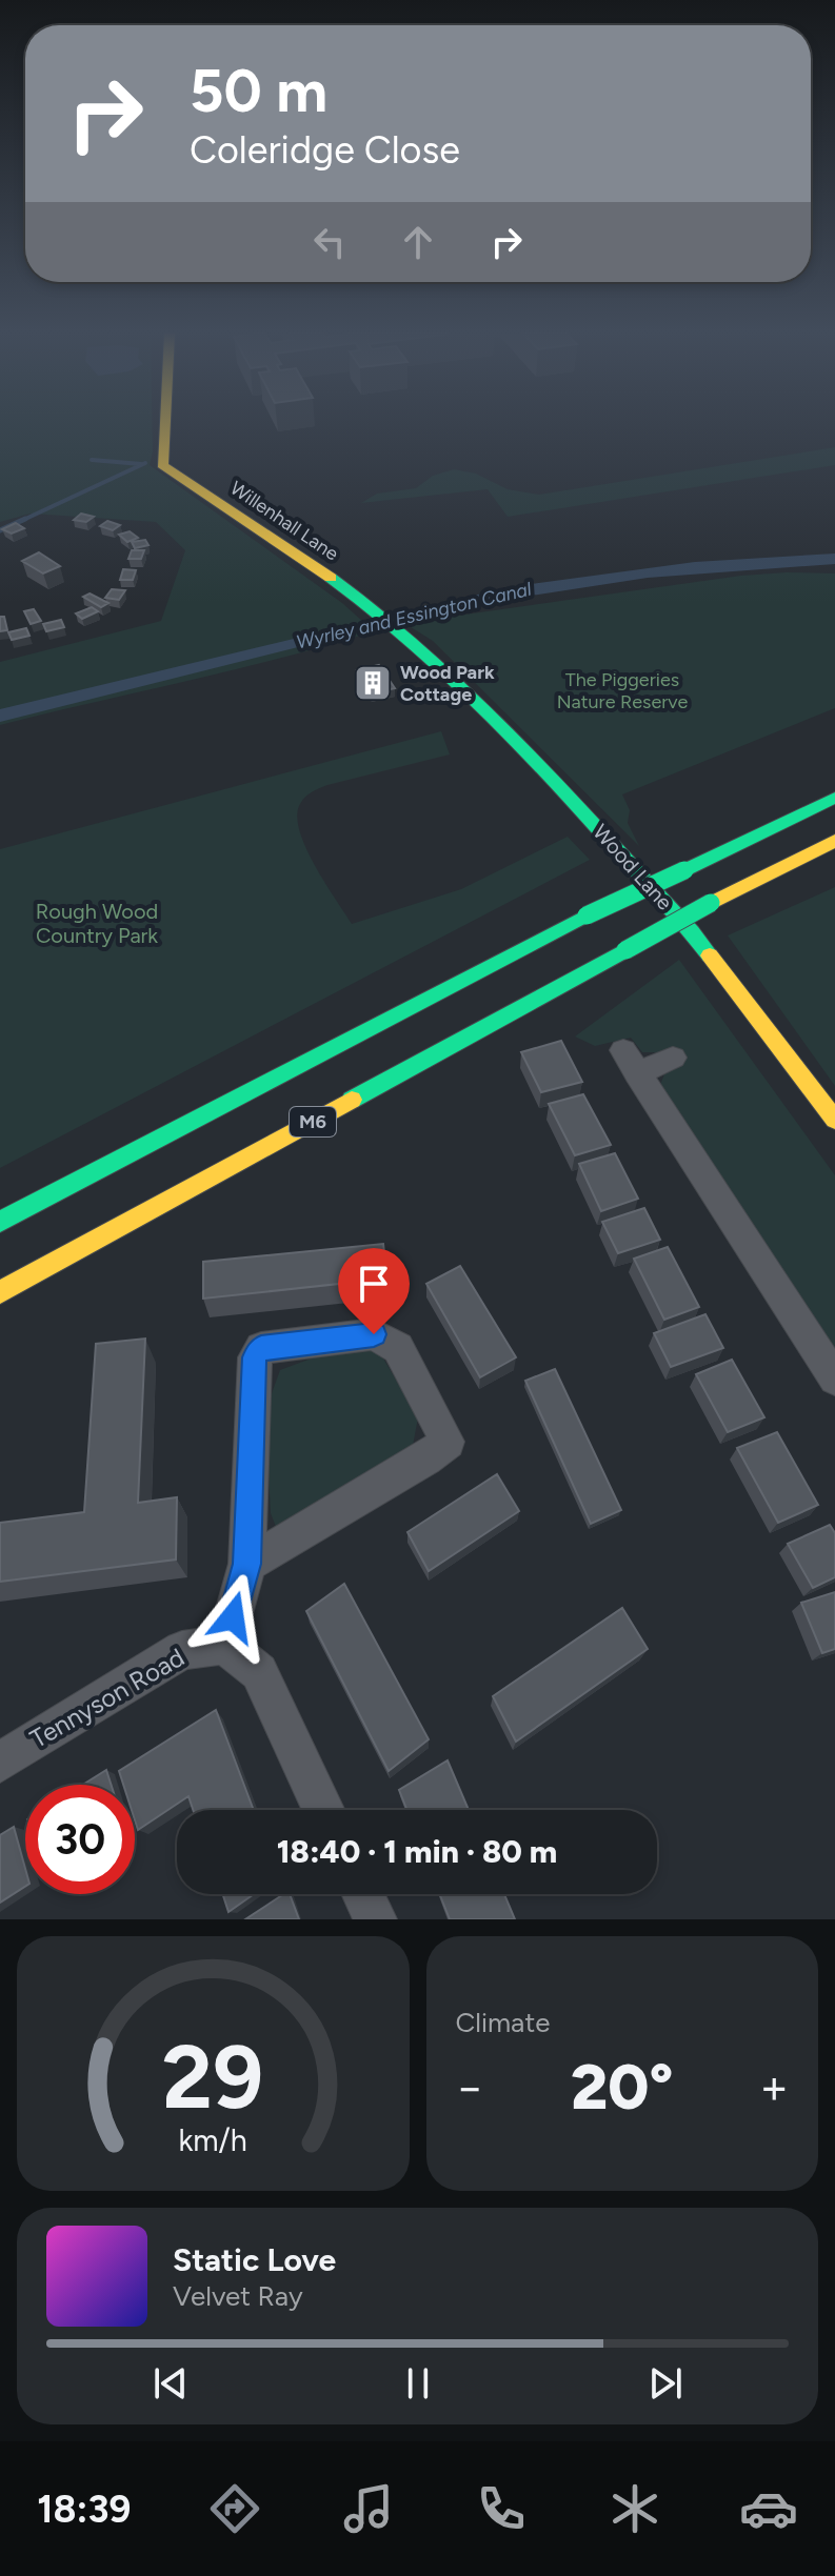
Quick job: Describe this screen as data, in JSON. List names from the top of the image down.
{
  "streets": {
    "main road": ["Willenhall Lane", "Wood Lane", "M6"],
    "street": ["Tennyson Road"]
  },
  "crossings": [
    ["Willenhall Lane", "Wood Lane"]
  ],
  "water": ["Wyrley and Essington Canal"],
  "parks": ["The Piggeries Nature Reserve", "Rough Wood Country Park"],
  "places": {
    "building": ["Wood Park Cottage"]
  },
  "page": {
    "turn": ["50 m", "Coleridge Close"],
    "limit": "30",
    "trip": "18:40 · 1 min · 80 m",
    "tile": "Climate",
    "heat": ["−", "20°", "+"],
    "song": ["Static Love", "Velvet Ray"],
    "tabs": "18:39",
    "gauge": ["29", "km/h"]
  }
}
